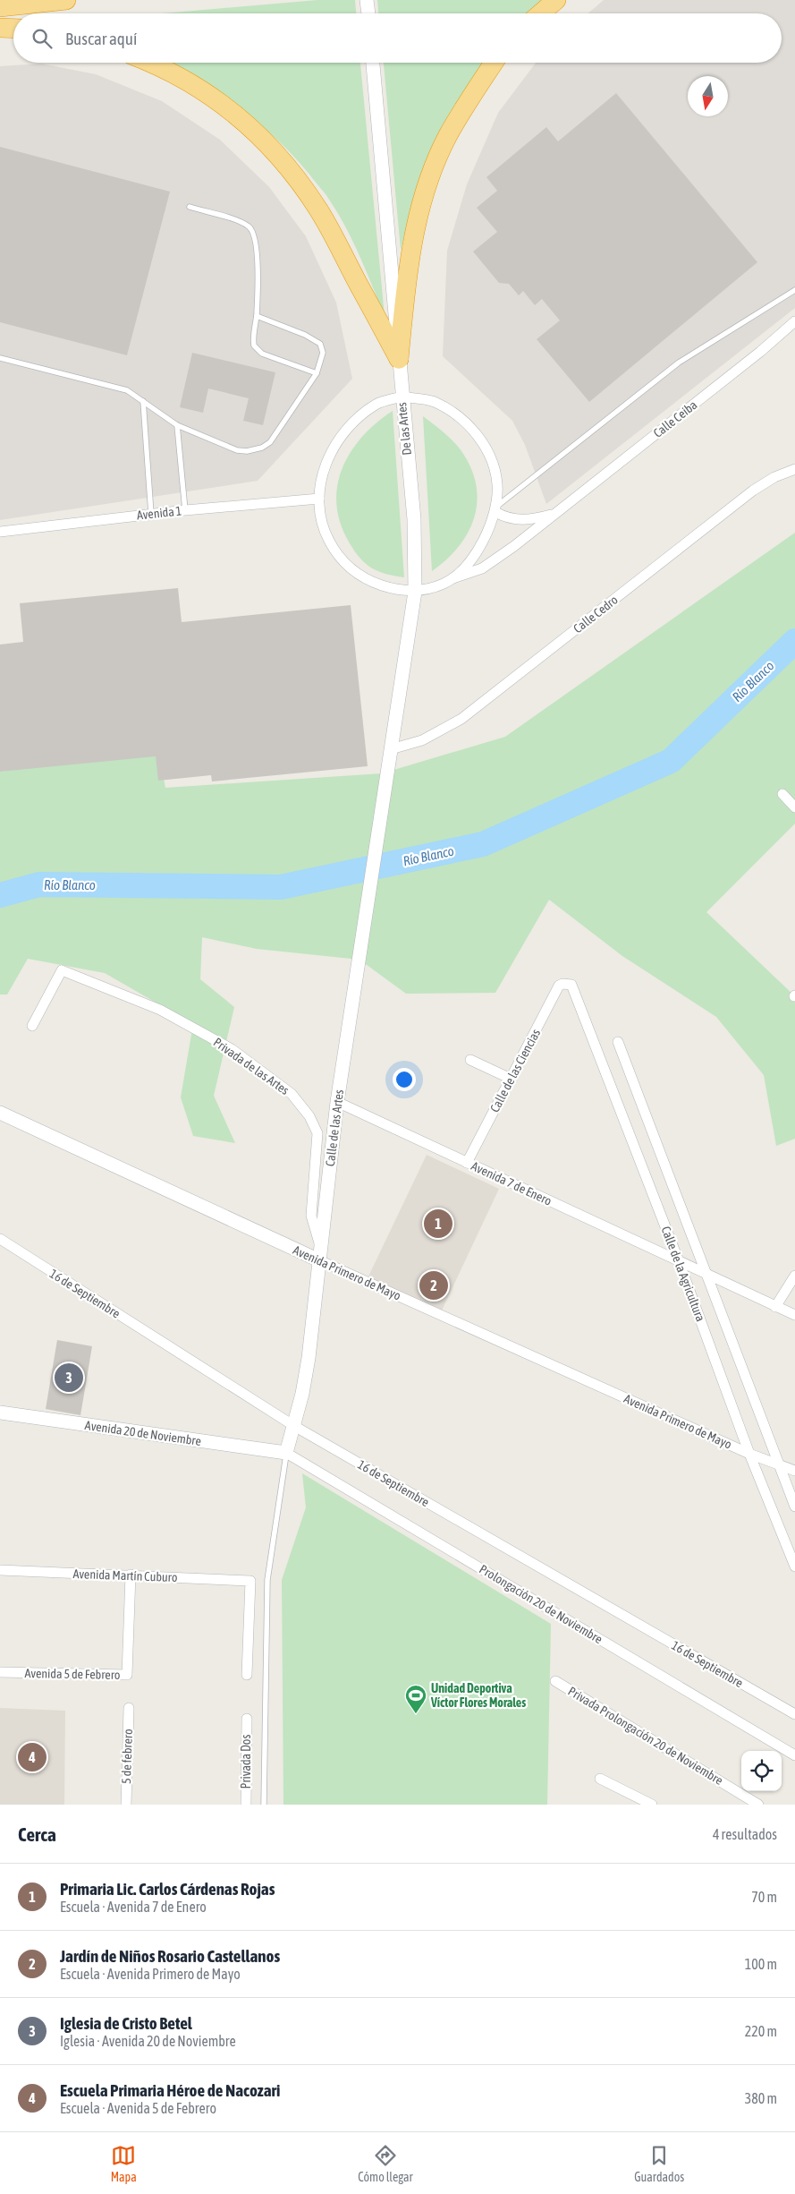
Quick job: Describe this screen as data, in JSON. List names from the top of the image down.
{
  "streets": {
    "street": [
      "Calle Ceiba",
      "De las Artes",
      "Avenida 1",
      "Calle Cedro",
      "Privada de las Artes",
      "Calle de las Ciencias",
      "Calle de las Artes",
      "Avenida 7 de Enero",
      "Avenida Primero de Mayo",
      "Calle de la Agricultura",
      "16 de Septiembre",
      "Avenida 20 de Noviembre",
      "Avenida Martín Cuburo",
      "Prolongación 20 de Noviembre",
      "Avenida 5 de Febrero",
      "Privada Prolongación 20 de Noviembre",
      "5 de febrero",
      "Privada Dos"
    ]
  },
  "crossings": [
    ["Calle Ceiba", "De las Artes"],
    ["Calle Ceiba", "Avenida 1"],
    ["De las Artes", "Calle Cedro"],
    ["De las Artes", "Calle de las Artes"],
    ["Privada de las Artes", "Calle de las Artes"],
    ["Privada de las Artes", "Avenida Primero de Mayo"],
    ["Calle de las Ciencias", "Avenida 7 de Enero"],
    ["Calle de las Ciencias", "Calle de la Agricultura"],
    ["Calle de las Artes", "Avenida 7 de Enero"],
    ["Calle de las Artes", "Avenida Primero de Mayo"],
    ["Calle de las Artes", "16 de Septiembre"],
    ["Calle de las Artes", "Avenida 20 de Noviembre"],
    ["Calle de las Artes", "Prolongación 20 de Noviembre"],
    ["Avenida 7 de Enero", "Calle de la Agricultura"],
    ["Avenida Primero de Mayo", "Calle de la Agricultura"],
    ["Avenida 20 de Noviembre", "Prolongación 20 de Noviembre"],
    ["Avenida Martín Cuburo", "Avenida 5 de Febrero"]
  ],
  "water": ["Río Blanco"],
  "places": {
    "sports": ["Unidad Deportiva Víctor Flores Morales"]
  },
  "north": "bottom",
  "page": {
    "search": "Buscar aquí",
    "pins": [
      "1",
      "2",
      "3",
      "4"
    ],
    "heading": ["Cerca", "4 resultados"],
    "list": [
      {
        "mark": "1",
        "name": "Primaria Lic. Carlos Cárdenas Rojas",
        "note": "Escuela · Avenida 7 de Enero",
        "value": "70 m"
      },
      {
        "mark": "2",
        "name": "Jardín de Niños Rosario Castellanos",
        "note": "Escuela · Avenida Primero de Mayo",
        "value": "100 m"
      },
      {
        "mark": "3",
        "name": "Iglesia de Cristo Betel",
        "note": "Iglesia · Avenida 20 de Noviembre",
        "value": "220 m"
      },
      {
        "mark": "4",
        "name": "Escuela Primaria Héroe de Nacozari",
        "note": "Escuela · Avenida 5 de Febrero",
        "value": "380 m"
      }
    ],
    "nav": ["Mapa", "Cómo llegar", "Guardados"]
  }
}
